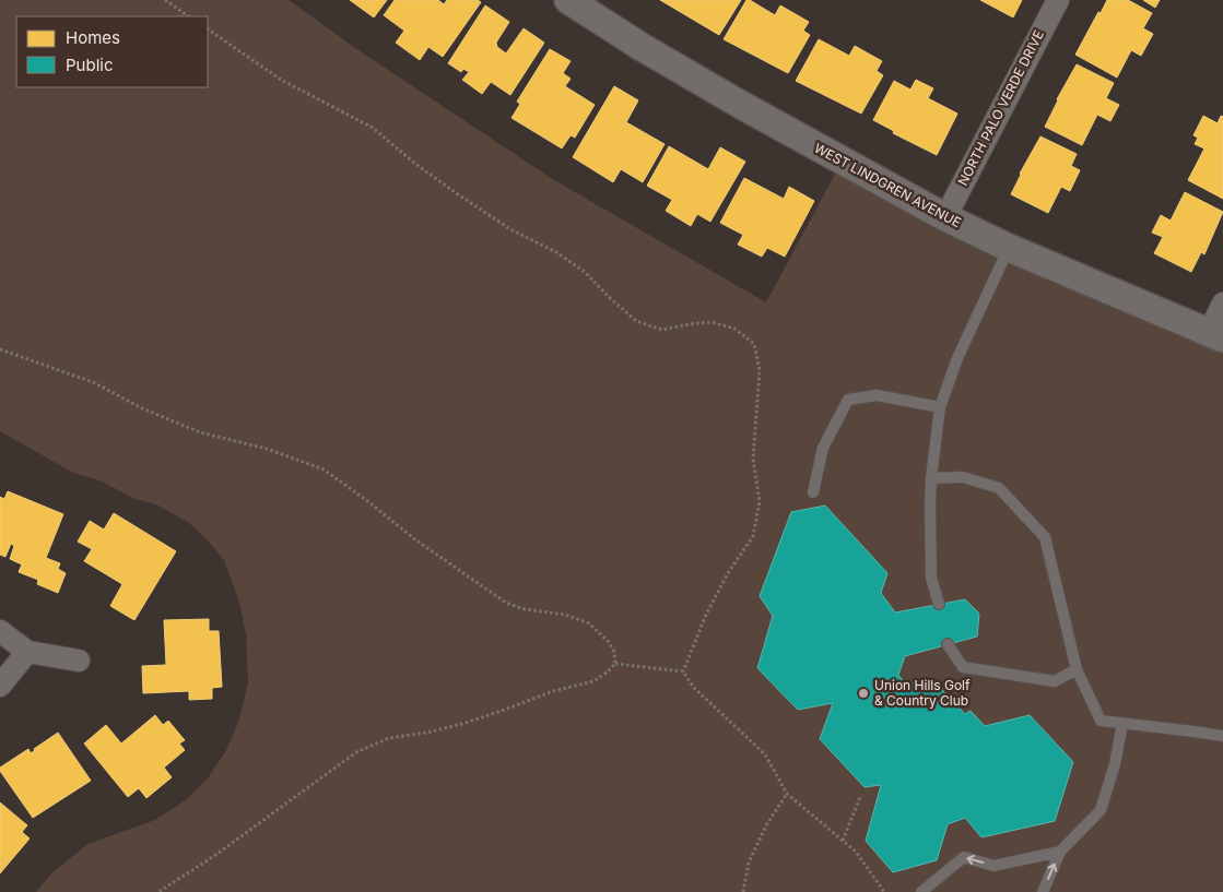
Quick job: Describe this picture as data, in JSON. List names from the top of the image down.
{
  "streets": {
    "street": ["NORTH PALO VERDE DRIVE", "WEST LINDGREN AVENUE"]
  },
  "crossings": [
    ["NORTH PALO VERDE DRIVE", "WEST LINDGREN AVENUE"]
  ],
  "places": ["Union Hills Golf & Country Club"],
  "legend": ["Homes", "Public"]
}
